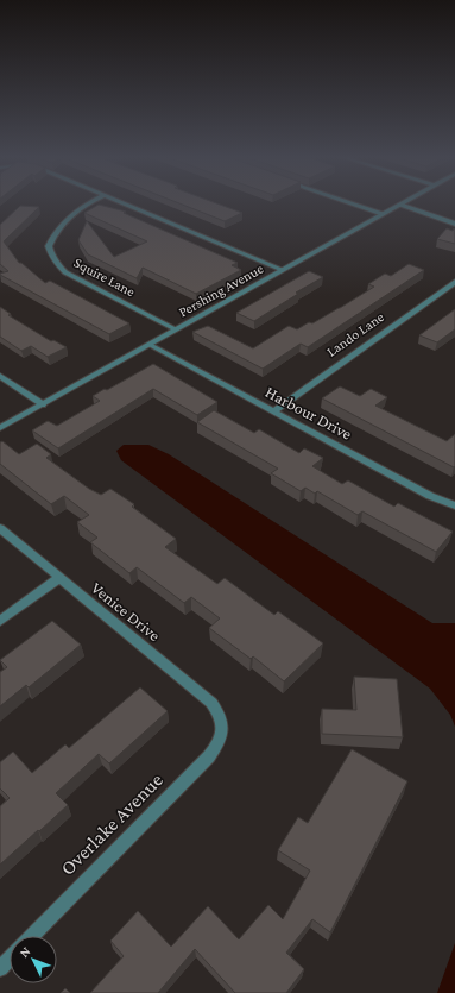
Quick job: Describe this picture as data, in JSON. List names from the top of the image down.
{
  "streets": {
    "street": [
      "Squire Lane",
      "Pershing Avenue",
      "Lando Lane",
      "Harbour Drive",
      "Venice Drive",
      "Overlake Avenue"
    ]
  },
  "crossings": [
    ["Squire Lane", "Pershing Avenue"],
    ["Pershing Avenue", "Harbour Drive"],
    ["Lando Lane", "Harbour Drive"],
    ["Venice Drive", "Overlake Avenue"]
  ],
  "north": "top left"
}
